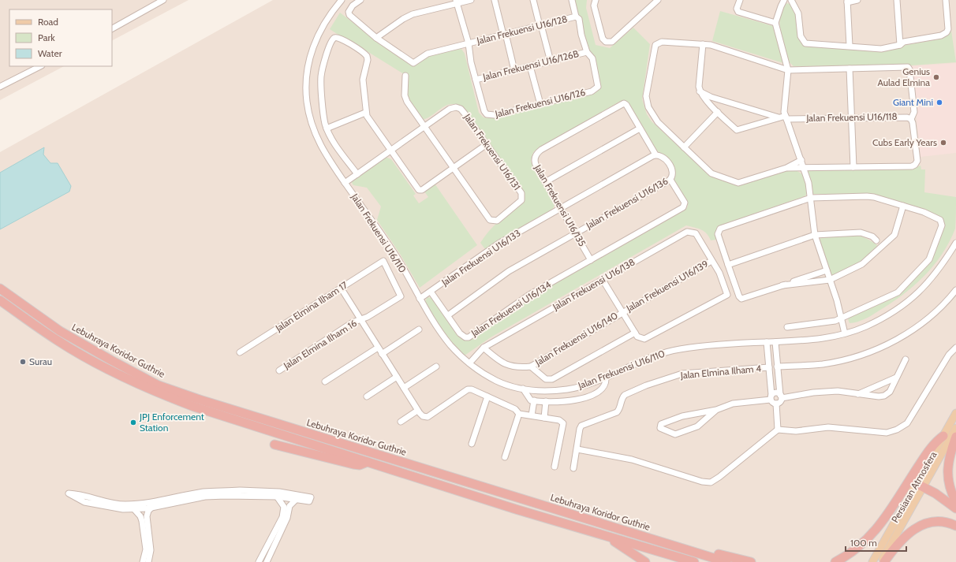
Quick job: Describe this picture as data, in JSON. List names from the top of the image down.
{
  "streets": {
    "highway": ["Lebuhraya Koridor Guthrie"],
    "main road": ["Persiaran Atmosfera"],
    "street": [
      "Jalan Frekuensi U16/128",
      "Jalan Frekuensi U16/126B",
      "Jalan Frekuensi U16/126",
      "Jalan Frekuensi U16/118",
      "Jalan Frekuensi U16/131",
      "Jalan Frekuensi U16/136",
      "Jalan Frekuensi U16/135",
      "Jalan Frekuensi U16/110",
      "Jalan Frekuensi U16/133",
      "Jalan Frekuensi U16/138",
      "Jalan Frekuensi U16/139",
      "Jalan Elmina Ilham 17",
      "Jalan Frekuensi U16/134",
      "Jalan Frekuensi U16/140",
      "Jalan Elmina Ilham 16",
      "Jalan Elmina Ilham 4"
    ]
  },
  "crossings": [
    ["Jalan Frekuensi U16/128", "Jalan Frekuensi U16/126B"],
    ["Jalan Frekuensi U16/128", "Jalan Frekuensi U16/126"],
    ["Jalan Frekuensi U16/126B", "Jalan Frekuensi U16/126"],
    ["Jalan Frekuensi U16/131", "Jalan Frekuensi U16/110"],
    ["Jalan Frekuensi U16/136", "Jalan Frekuensi U16/135"],
    ["Jalan Frekuensi U16/136", "Jalan Frekuensi U16/134"],
    ["Jalan Frekuensi U16/135", "Jalan Frekuensi U16/133"],
    ["Jalan Frekuensi U16/135", "Jalan Frekuensi U16/134"],
    ["Jalan Frekuensi U16/110", "Jalan Frekuensi U16/133"],
    ["Jalan Frekuensi U16/110", "Jalan Frekuensi U16/138"],
    ["Jalan Frekuensi U16/133", "Jalan Frekuensi U16/134"],
    ["Jalan Frekuensi U16/138", "Jalan Frekuensi U16/139"],
    ["Jalan Frekuensi U16/139", "Jalan Frekuensi U16/140"],
    ["Jalan Elmina Ilham 17", "Jalan Elmina Ilham 16"]
  ],
  "places": [
    "Genius Aulad Elmina",
    "Giant Mini",
    "Cubs Early Years",
    "Surau",
    "JPJ Enforcement Station"
  ],
  "legend": ["Road", "Park", "Water"],
  "scale_bar": "100 m"
}
